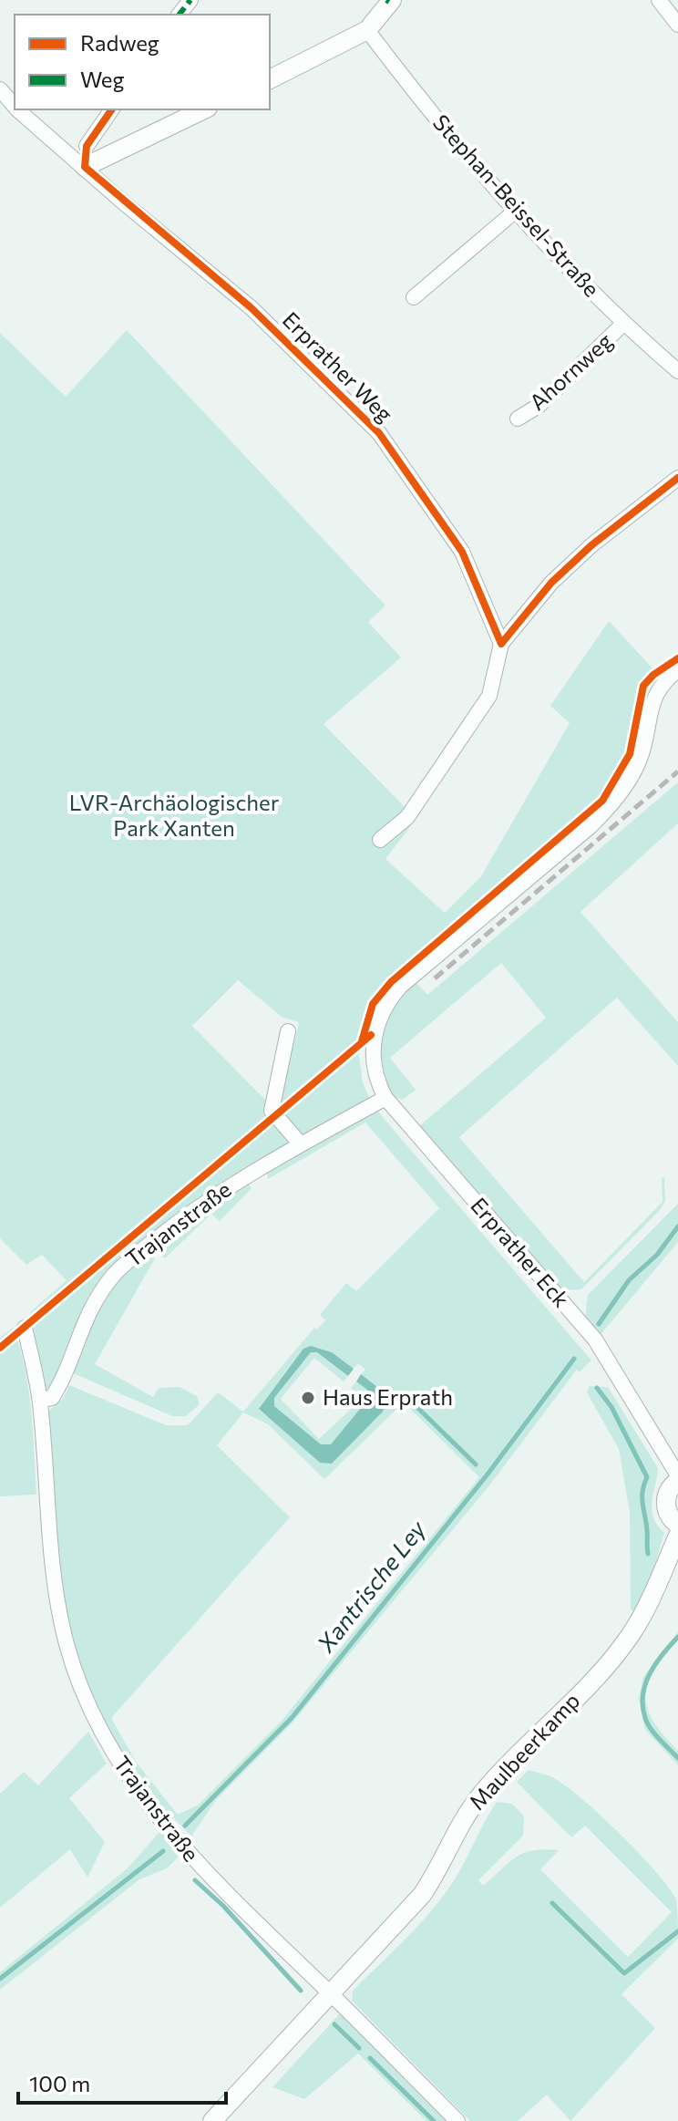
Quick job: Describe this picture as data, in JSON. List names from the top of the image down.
{
  "streets": {
    "street": [
      "Stephan-Beissel-Straße",
      "Erprather Weg",
      "Ahornweg",
      "Trajanstraße",
      "Erprather Eck",
      "Maulbeerkamp"
    ]
  },
  "crossings": [
    ["Stephan-Beissel-Straße", "Ahornweg"],
    ["Trajanstraße", "Erprather Eck"],
    ["Trajanstraße", "Maulbeerkamp"]
  ],
  "water": ["Xantrische Ley"],
  "parks": ["LVR-Archäologischer Park Xanten"],
  "places": ["Haus Erprath"],
  "legend": ["Radweg", "Weg"],
  "scale_bar": "100 m"
}
